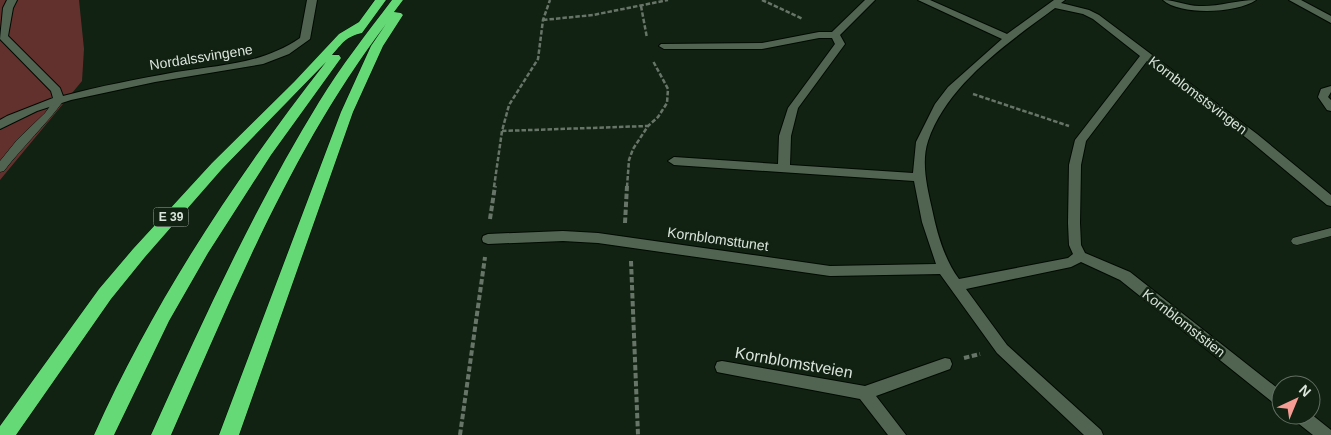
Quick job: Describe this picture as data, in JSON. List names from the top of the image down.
{
  "streets": {
    "highway": ["E 39"],
    "street": [
      "Nordalssvingene",
      "Kornblomstsvingen",
      "Kornblomsttunet",
      "Kornblomststien",
      "Kornblomstveien"
    ]
  },
  "crossings": [
    ["Kornblomstsvingen", "Kornblomsttunet"]
  ],
  "north": "top right"
}
